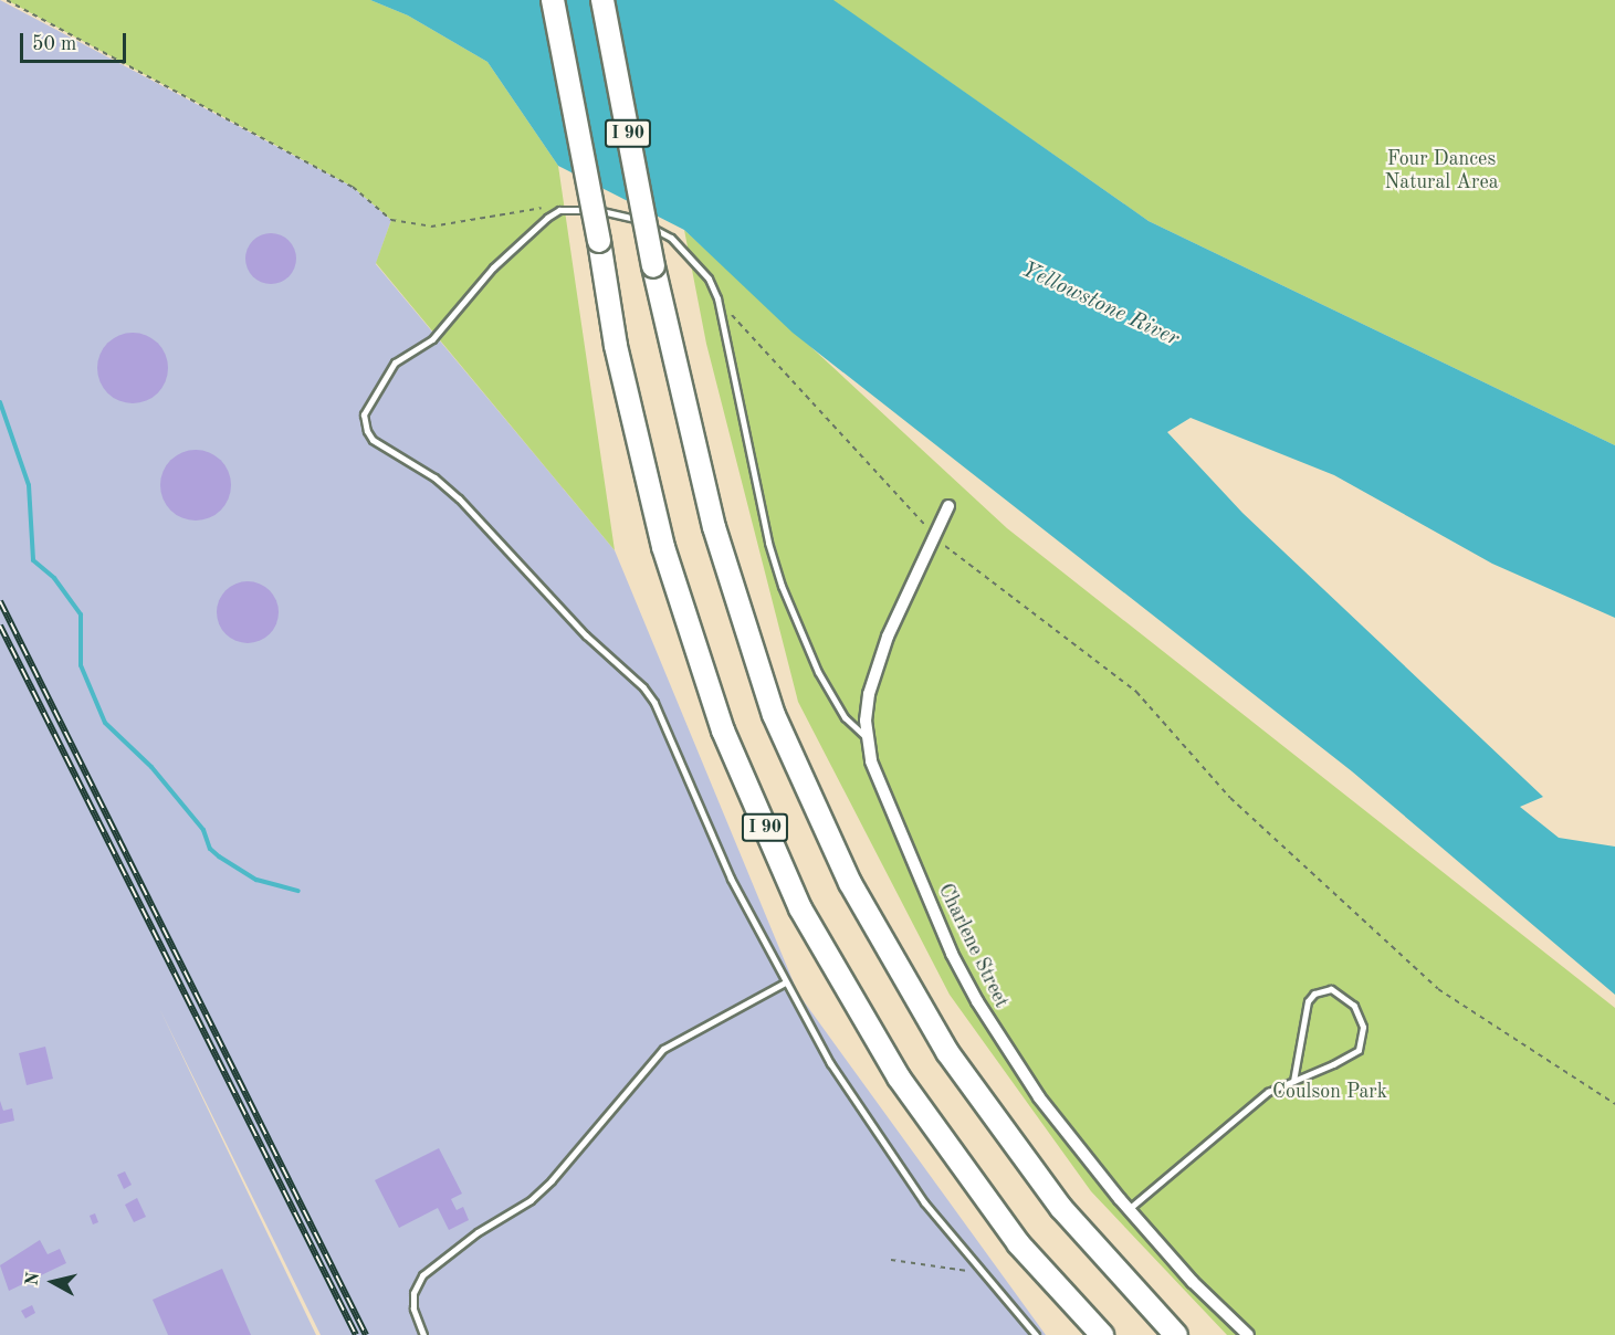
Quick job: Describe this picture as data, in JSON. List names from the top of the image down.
{
  "streets": {
    "highway": ["I 90"],
    "street": ["Charlene Street"]
  },
  "water": ["Yellowstone River"],
  "parks": ["Four Dances Natural Area", "Coulson Park"],
  "scale_bar": "50 m",
  "north": "left"
}
